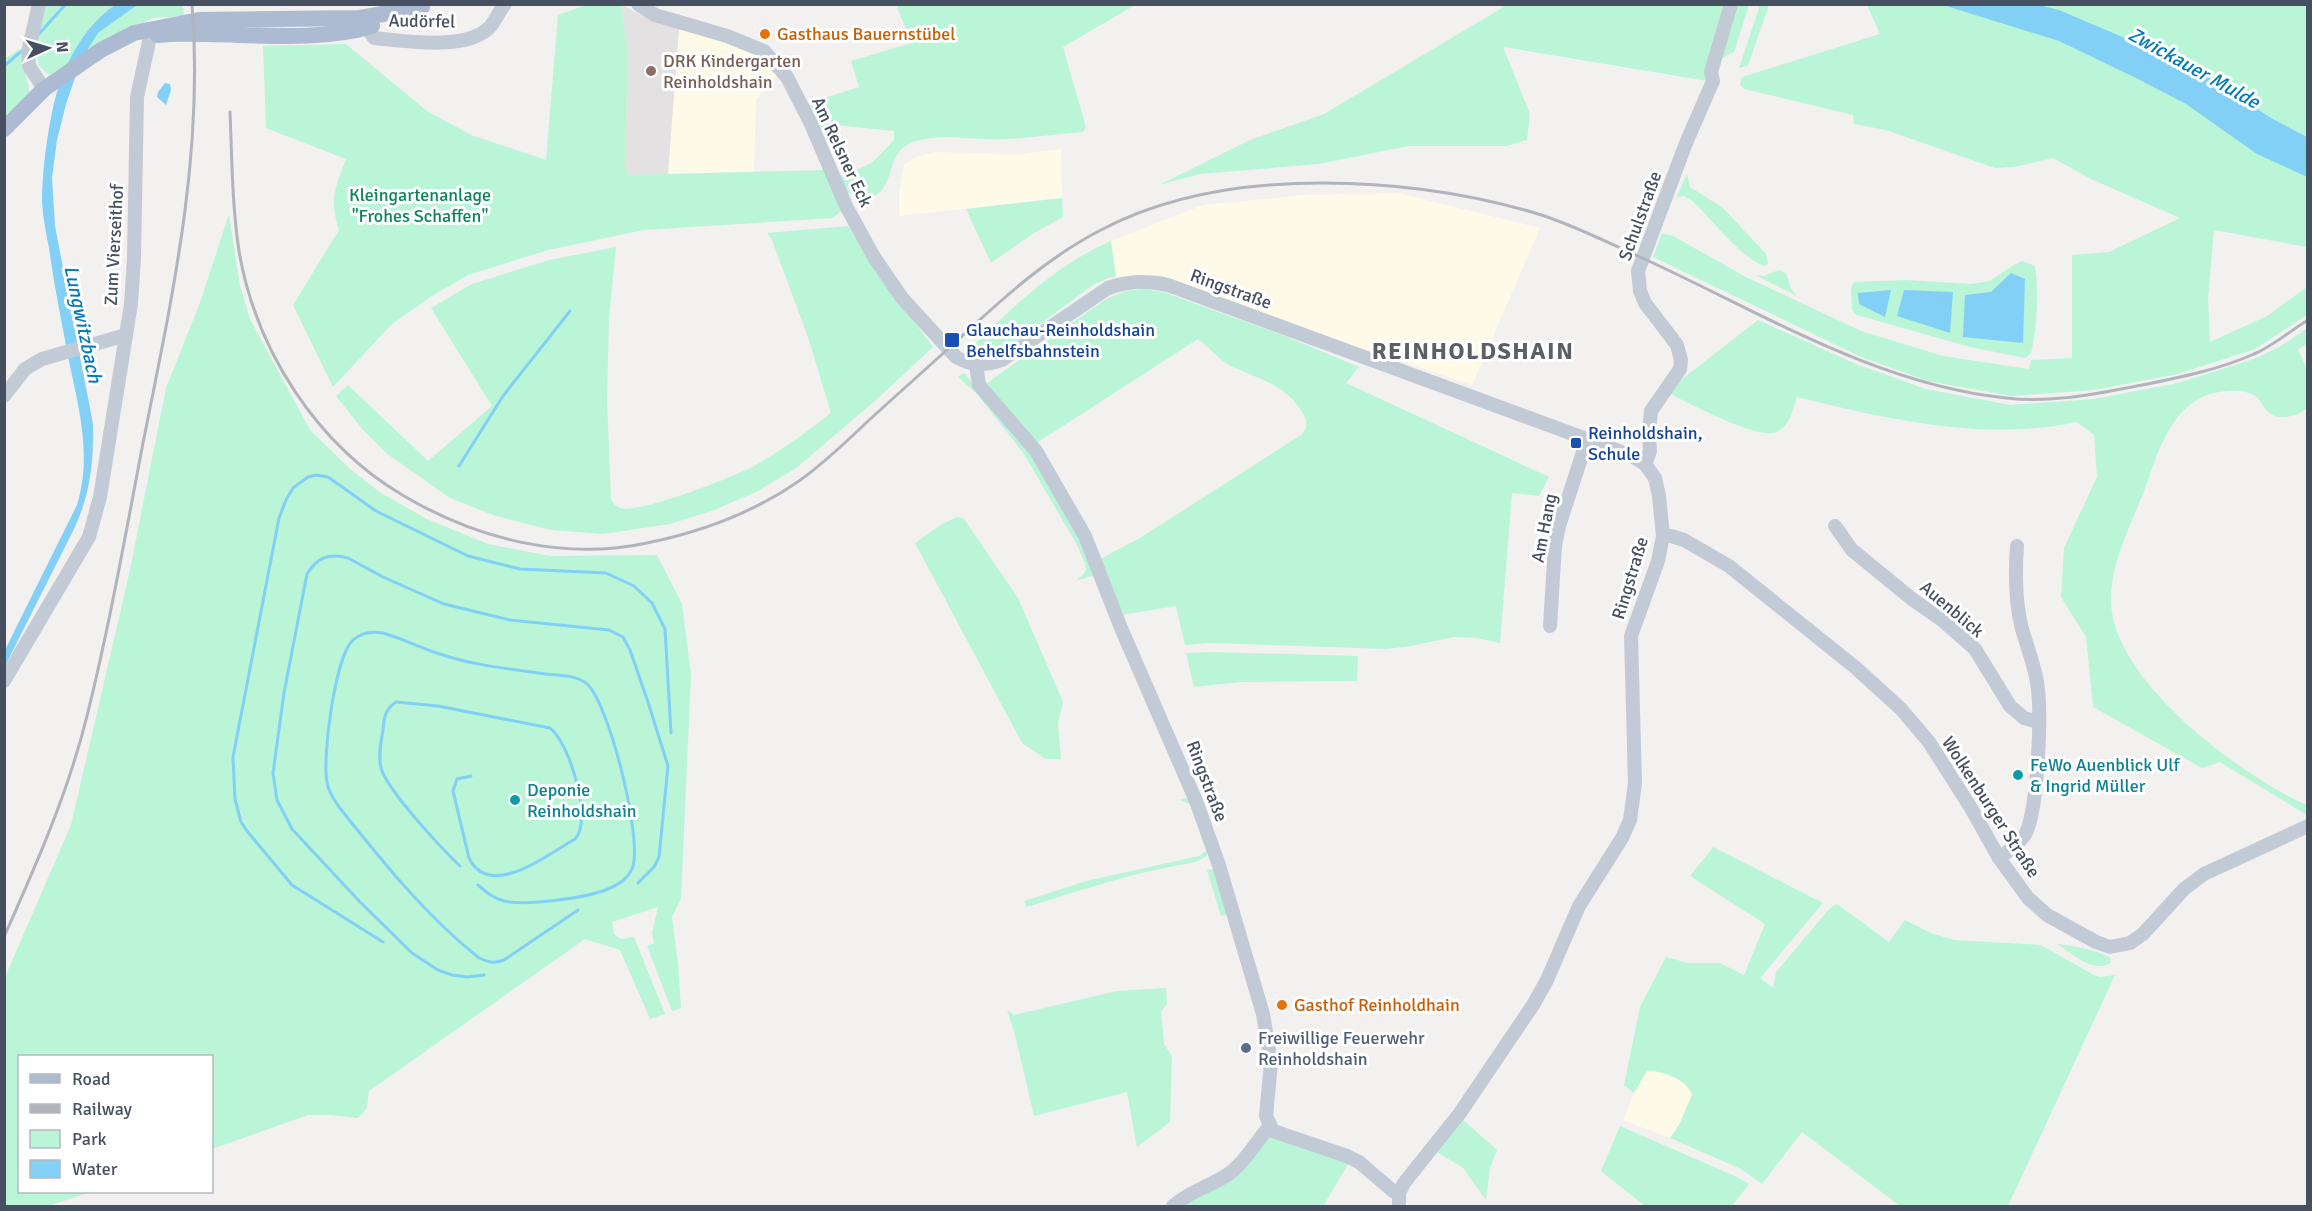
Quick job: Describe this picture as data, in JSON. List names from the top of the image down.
{
  "streets": {
    "street": [
      "Audörfel",
      "Am Relsner Eck",
      "Schulstraße",
      "Zum Vierseithof",
      "Ringstraße",
      "Am Hang",
      "Auenblick",
      "Wolkenburger Straße"
    ]
  },
  "crossings": [
    ["Am Relsner Eck", "Ringstraße"],
    ["Schulstraße", "Ringstraße"],
    ["Ringstraße", "Am Hang"],
    ["Ringstraße", "Wolkenburger Straße"]
  ],
  "districts": ["REINHOLDSHAIN"],
  "water": ["Zwickauer Mulde", "Lungwitzbach"],
  "parks": ["Kleingartenanlage \"Frohes Schaffen\""],
  "places": {
    "other": [
      "Gasthaus Bauernstübel",
      "DRK Kindergarten Reinholdshain",
      "FeWo Auenblick Ulf & Ingrid Müller",
      "Deponie Reinholdshain",
      "Gasthof Reinholdhain",
      "Freiwillige Feuerwehr Reinholdshain"
    ],
    "transit": ["Glauchau-Reinholdshain Behelfsbahnstein", "Reinholdshain, Schule"]
  },
  "legend": [
    "Road",
    "Railway",
    "Park",
    "Water"
  ],
  "north": "right"
}
